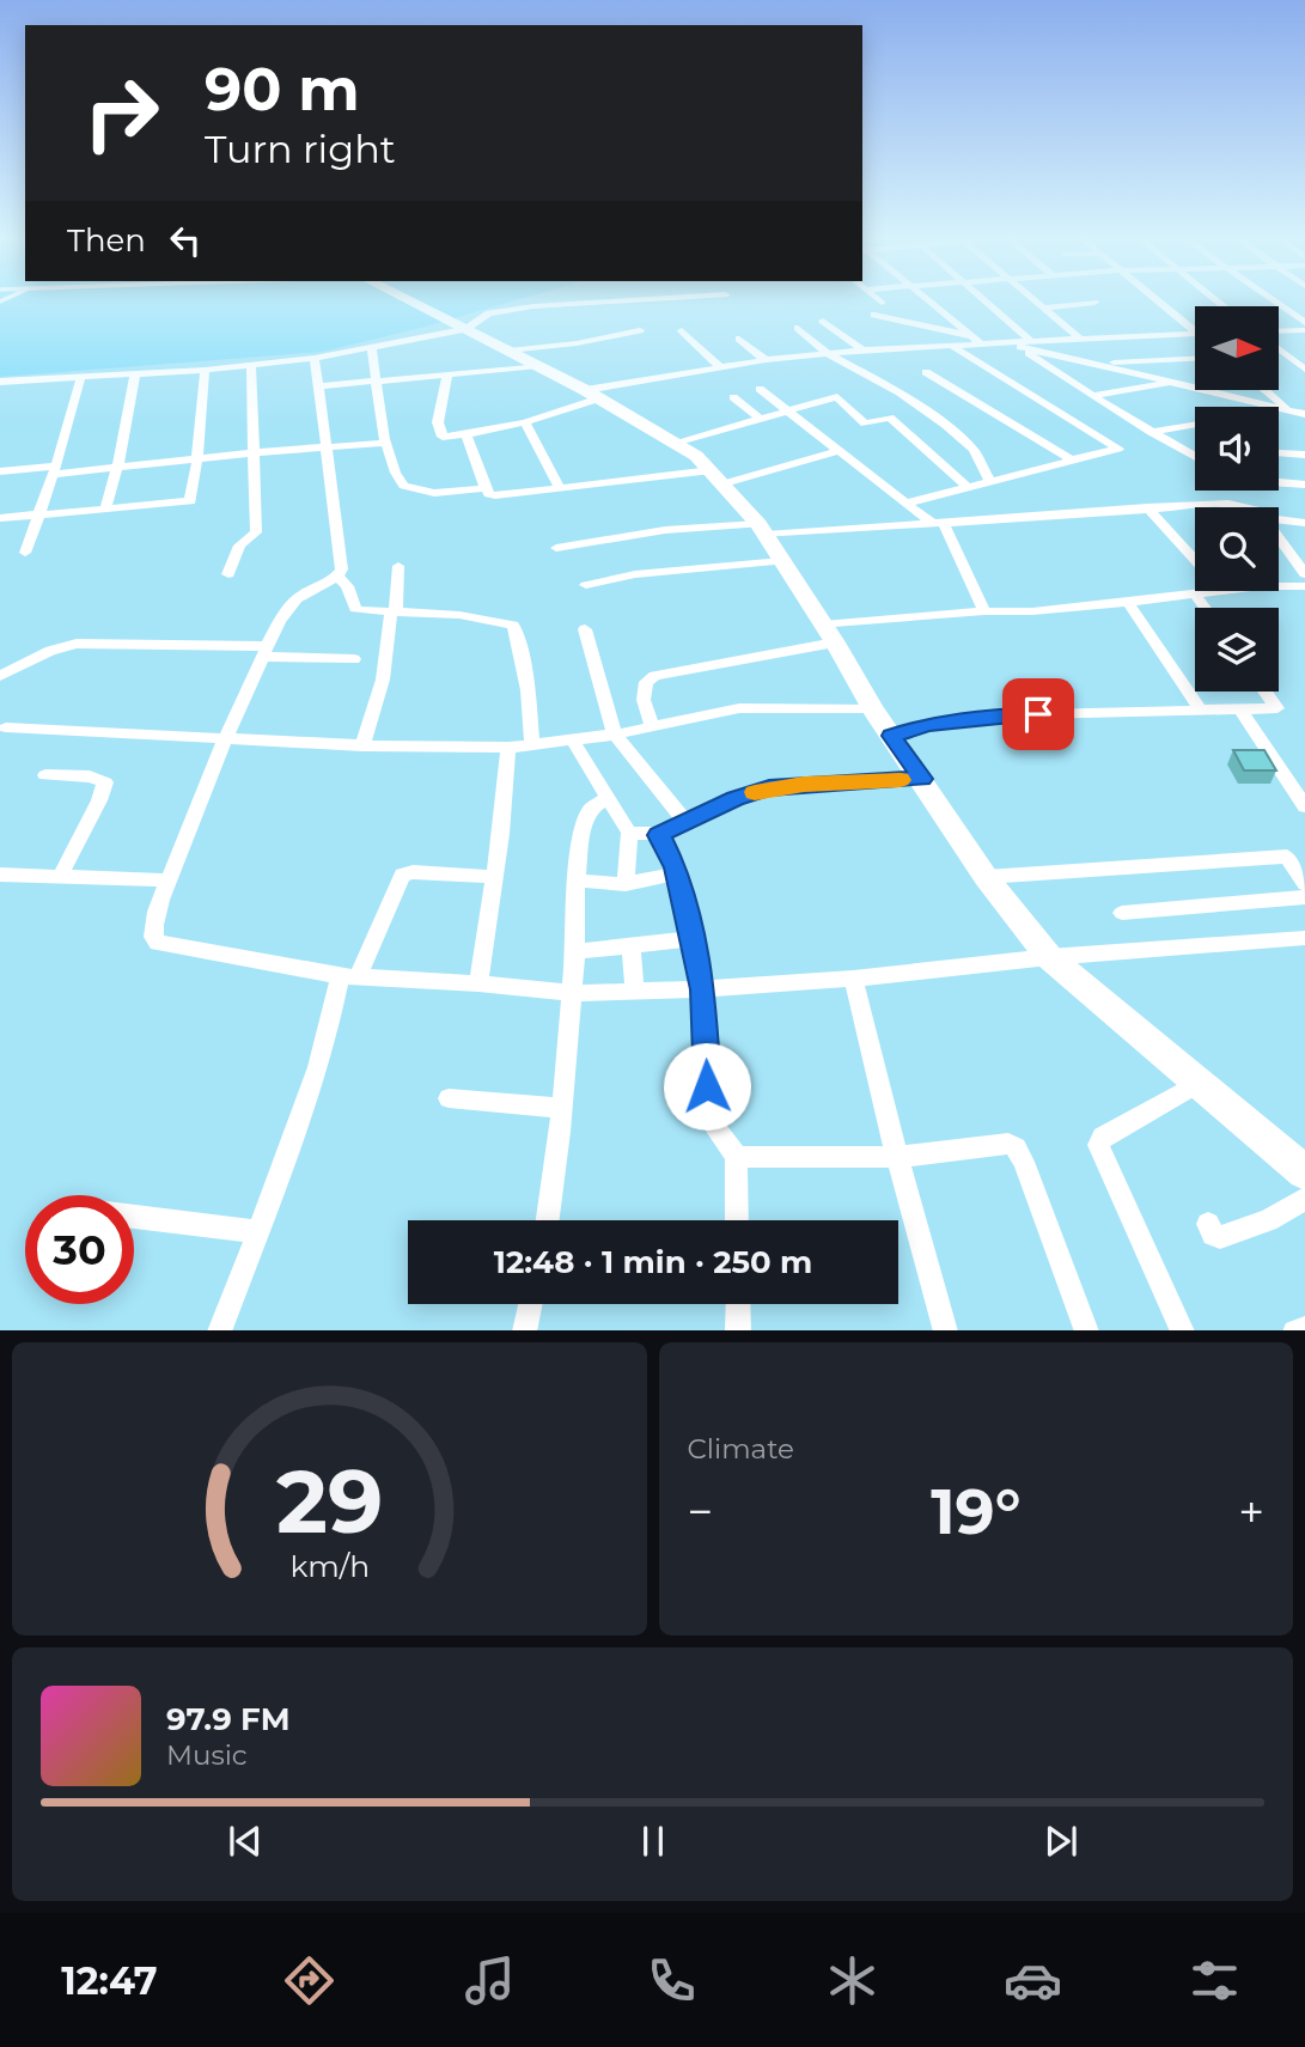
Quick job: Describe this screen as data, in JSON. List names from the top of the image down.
{
  "north": "right",
  "page": {
    "turn": ["90 m", "Turn right"],
    "then": "Then",
    "limit": "30",
    "trip": "12:48 · 1 min · 250 m",
    "tile": "Climate",
    "heat": ["−", "19°", "+"],
    "song": ["97.9 FM", "Music"],
    "tabs": "12:47",
    "gauge": ["29", "km/h"]
  }
}
